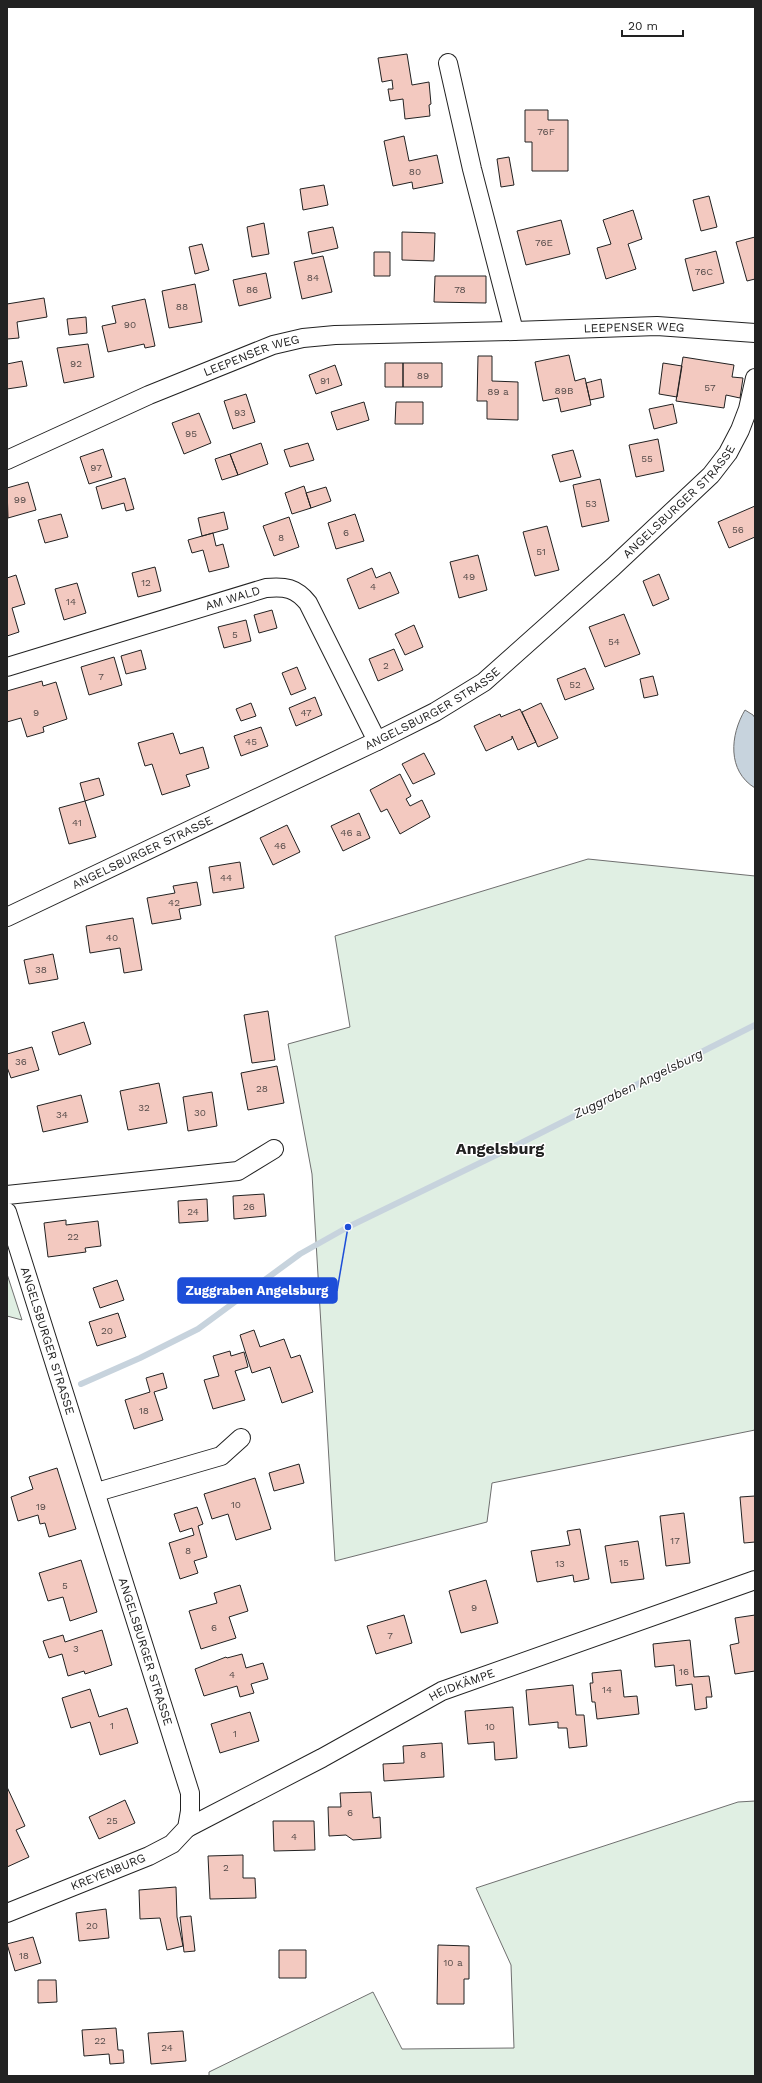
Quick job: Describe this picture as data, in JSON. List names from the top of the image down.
{
  "streets": {
    "street": [
      "LEEPENSER WEG",
      "ANGELSBURGER STRASSE",
      "AM WALD",
      "HEIDKÄMPE",
      "KREYENBURG"
    ]
  },
  "crossings": [
    ["ANGELSBURGER STRASSE", "AM WALD"],
    ["ANGELSBURGER STRASSE", "HEIDKÄMPE"],
    ["ANGELSBURGER STRASSE", "KREYENBURG"],
    ["HEIDKÄMPE", "KREYENBURG"]
  ],
  "districts": ["Angelsburg"],
  "water": ["Zuggraben Angelsburg"],
  "places": ["Zuggraben Angelsburg"],
  "house_numbers": [
    "76F",
    "80",
    "76E",
    "76C",
    "84",
    "86",
    "78",
    "88",
    "90",
    "92",
    "89",
    "91",
    "57",
    "89B",
    "89 a",
    "93",
    "95",
    "55",
    "97",
    "99",
    "53",
    "56",
    "6",
    "8",
    "51",
    "49",
    "12",
    "4",
    "14",
    "5",
    "54",
    "2",
    "7",
    "52",
    "9",
    "47",
    "45",
    "41",
    "46 a",
    "46",
    "44",
    "42",
    "40",
    "38",
    "36",
    "28",
    "32",
    "30",
    "34",
    "26",
    "24",
    "22",
    "20",
    "18",
    "10",
    "19",
    "17",
    "8",
    "15",
    "13",
    "5",
    "9",
    "6",
    "7",
    "3",
    "16",
    "4",
    "14",
    "1",
    "10",
    "1",
    "8",
    "6",
    "25",
    "4",
    "2",
    "20",
    "18",
    "10 a",
    "22",
    "24"
  ],
  "scale_bar": "20 m"
}
